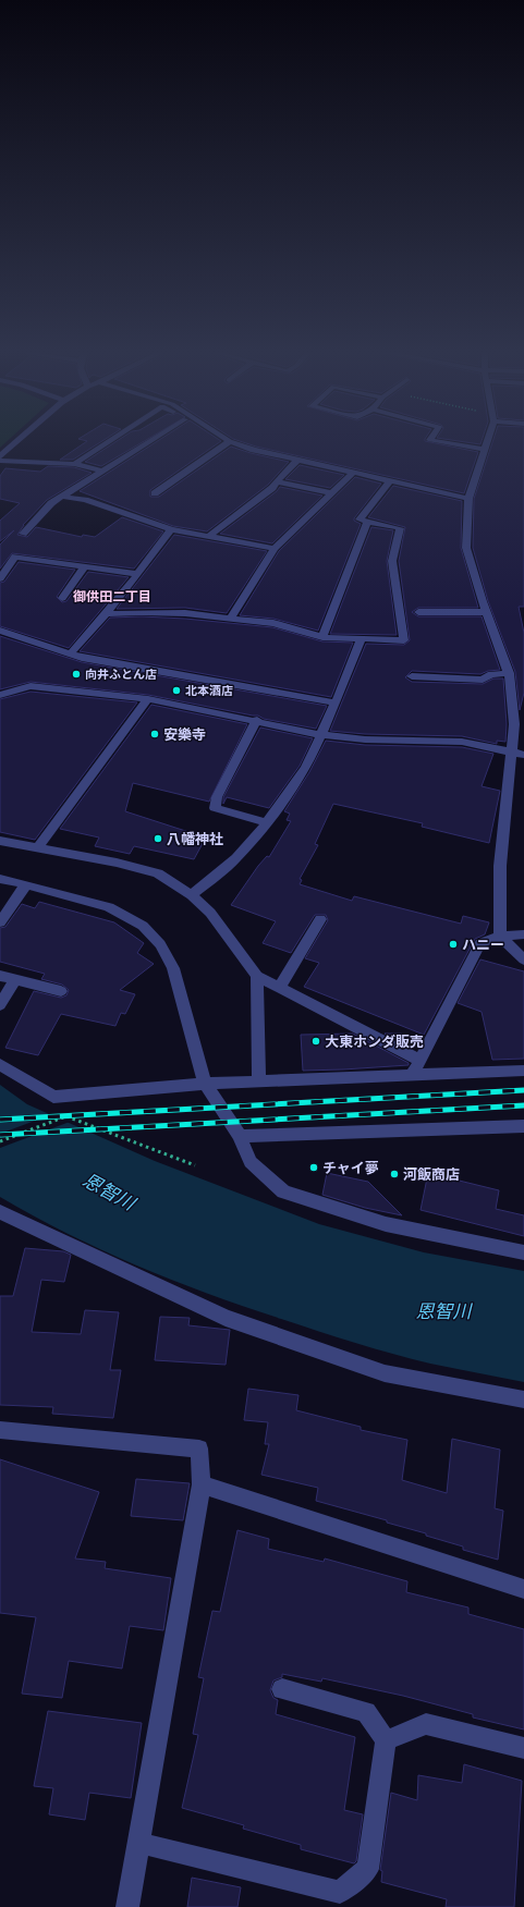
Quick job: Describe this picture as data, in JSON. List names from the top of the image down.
{
  "districts": ["御供田二丁目"],
  "water": ["恩智川"],
  "places": [
    "向井ふとん店",
    "北本酒店",
    "安樂寺",
    "八幡神社",
    "ハニー",
    "大東ホンダ販売",
    "チャイ夢",
    "河飯商店"
  ]
}
